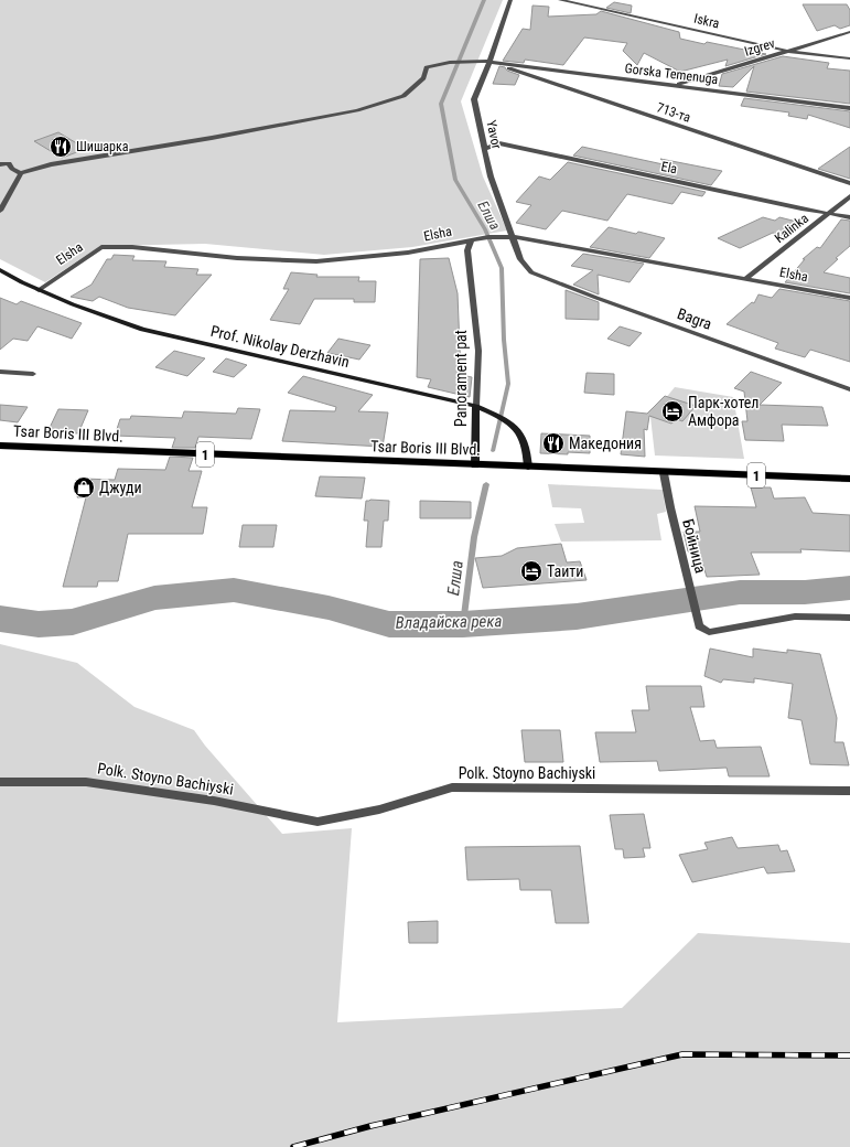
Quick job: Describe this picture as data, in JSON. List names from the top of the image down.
{
  "streets": {
    "main road": [
      "Prof. Nikolay Derzhavin",
      "Panorament pat",
      "Tsar Boris III Blvd.",
      "1"
    ],
    "street": [
      "Iskra",
      "Izgrev",
      "Gorska Temenuga",
      "713-та",
      "Yavor",
      "Ela",
      "Kalinka",
      "Elsha",
      "Bagra",
      "Бойница",
      "Polk. Stoyno Bachiyski"
    ]
  },
  "crossings": [
    ["Iskra", "Izgrev"],
    ["Izgrev", "Gorska Temenuga"],
    ["Gorska Temenuga", "713-та"],
    ["Gorska Temenuga", "Yavor"],
    ["713-та", "Yavor"],
    ["Yavor", "Ela"],
    ["Yavor", "Elsha"],
    ["Yavor", "Bagra"],
    ["Ela", "Kalinka"],
    ["Kalinka", "Elsha"],
    ["Elsha", "Prof. Nikolay Derzhavin"],
    ["Elsha", "Panorament pat"],
    ["Prof. Nikolay Derzhavin", "Panorament pat"],
    ["Prof. Nikolay Derzhavin", "Tsar Boris III Blvd."],
    ["Panorament pat", "Tsar Boris III Blvd."],
    ["Tsar Boris III Blvd.", "Бойница"]
  ],
  "water": ["Елша", "Владайска река"],
  "places": {
    "restaurant": ["Шишарка", "Македония"],
    "hotel": ["Парк-хотел Амфора", "Таити"],
    "shop": ["Джуди"]
  }
}
